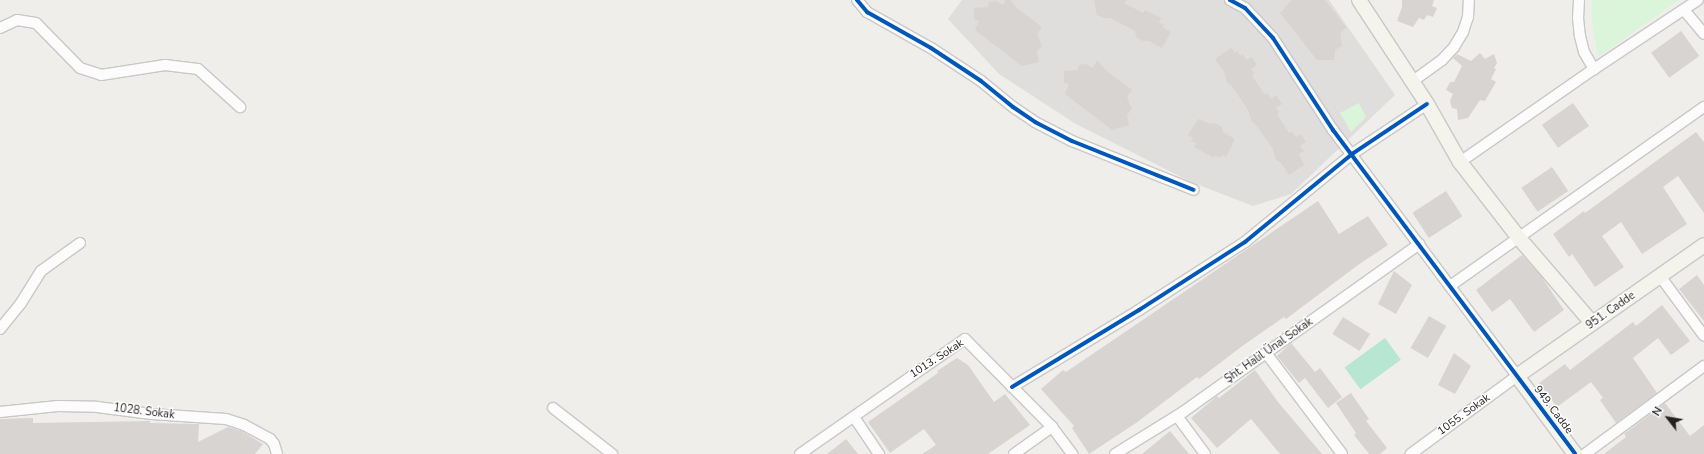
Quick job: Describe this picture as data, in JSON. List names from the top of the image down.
{
  "streets": {
    "street": [
      "951. Cadde",
      "Şht. Halil Ünal Sokak",
      "1013. Sokak",
      "949. Cadde",
      "1028. Sokak",
      "1055. Sokak"
    ]
  },
  "crossings": [
    ["951. Cadde", "949. Cadde"],
    ["951. Cadde", "1055. Sokak"],
    ["949. Cadde", "1055. Sokak"]
  ],
  "north": "top left"
}
